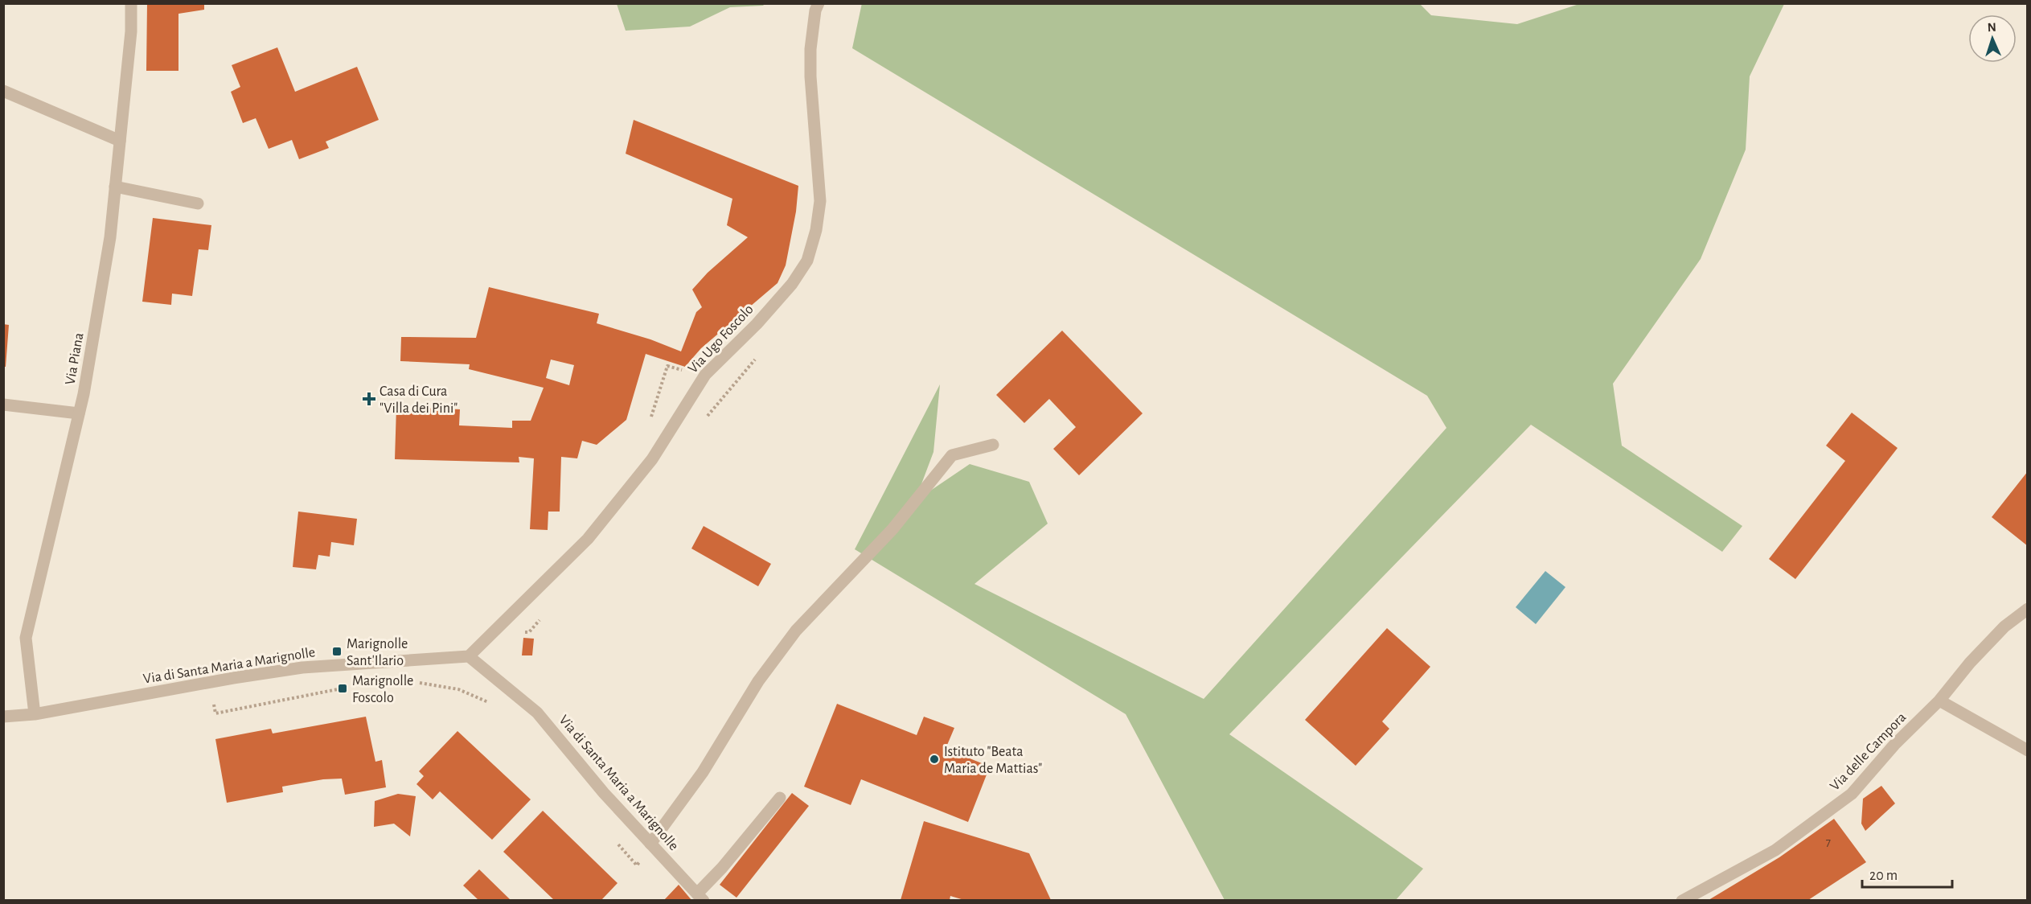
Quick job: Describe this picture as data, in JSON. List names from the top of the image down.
{
  "streets": {
    "street": [
      "Via Ugo Foscolo",
      "Via Piana",
      "Via di Santa Maria a Marignolle",
      "Via delle Campora"
    ]
  },
  "crossings": [
    ["Via Ugo Foscolo", "Via di Santa Maria a Marignolle"],
    ["Via Piana", "Via di Santa Maria a Marignolle"]
  ],
  "places": {
    "health": ["Casa di Cura \"Villa dei Pini\""],
    "transit": ["Marignolle Sant'Ilario", "Marignolle Foscolo"],
    "other": ["Istituto \"Beata Maria de Mattias\""]
  },
  "house_numbers": ["7"],
  "scale_bar": "20 m",
  "north": "top"
}
